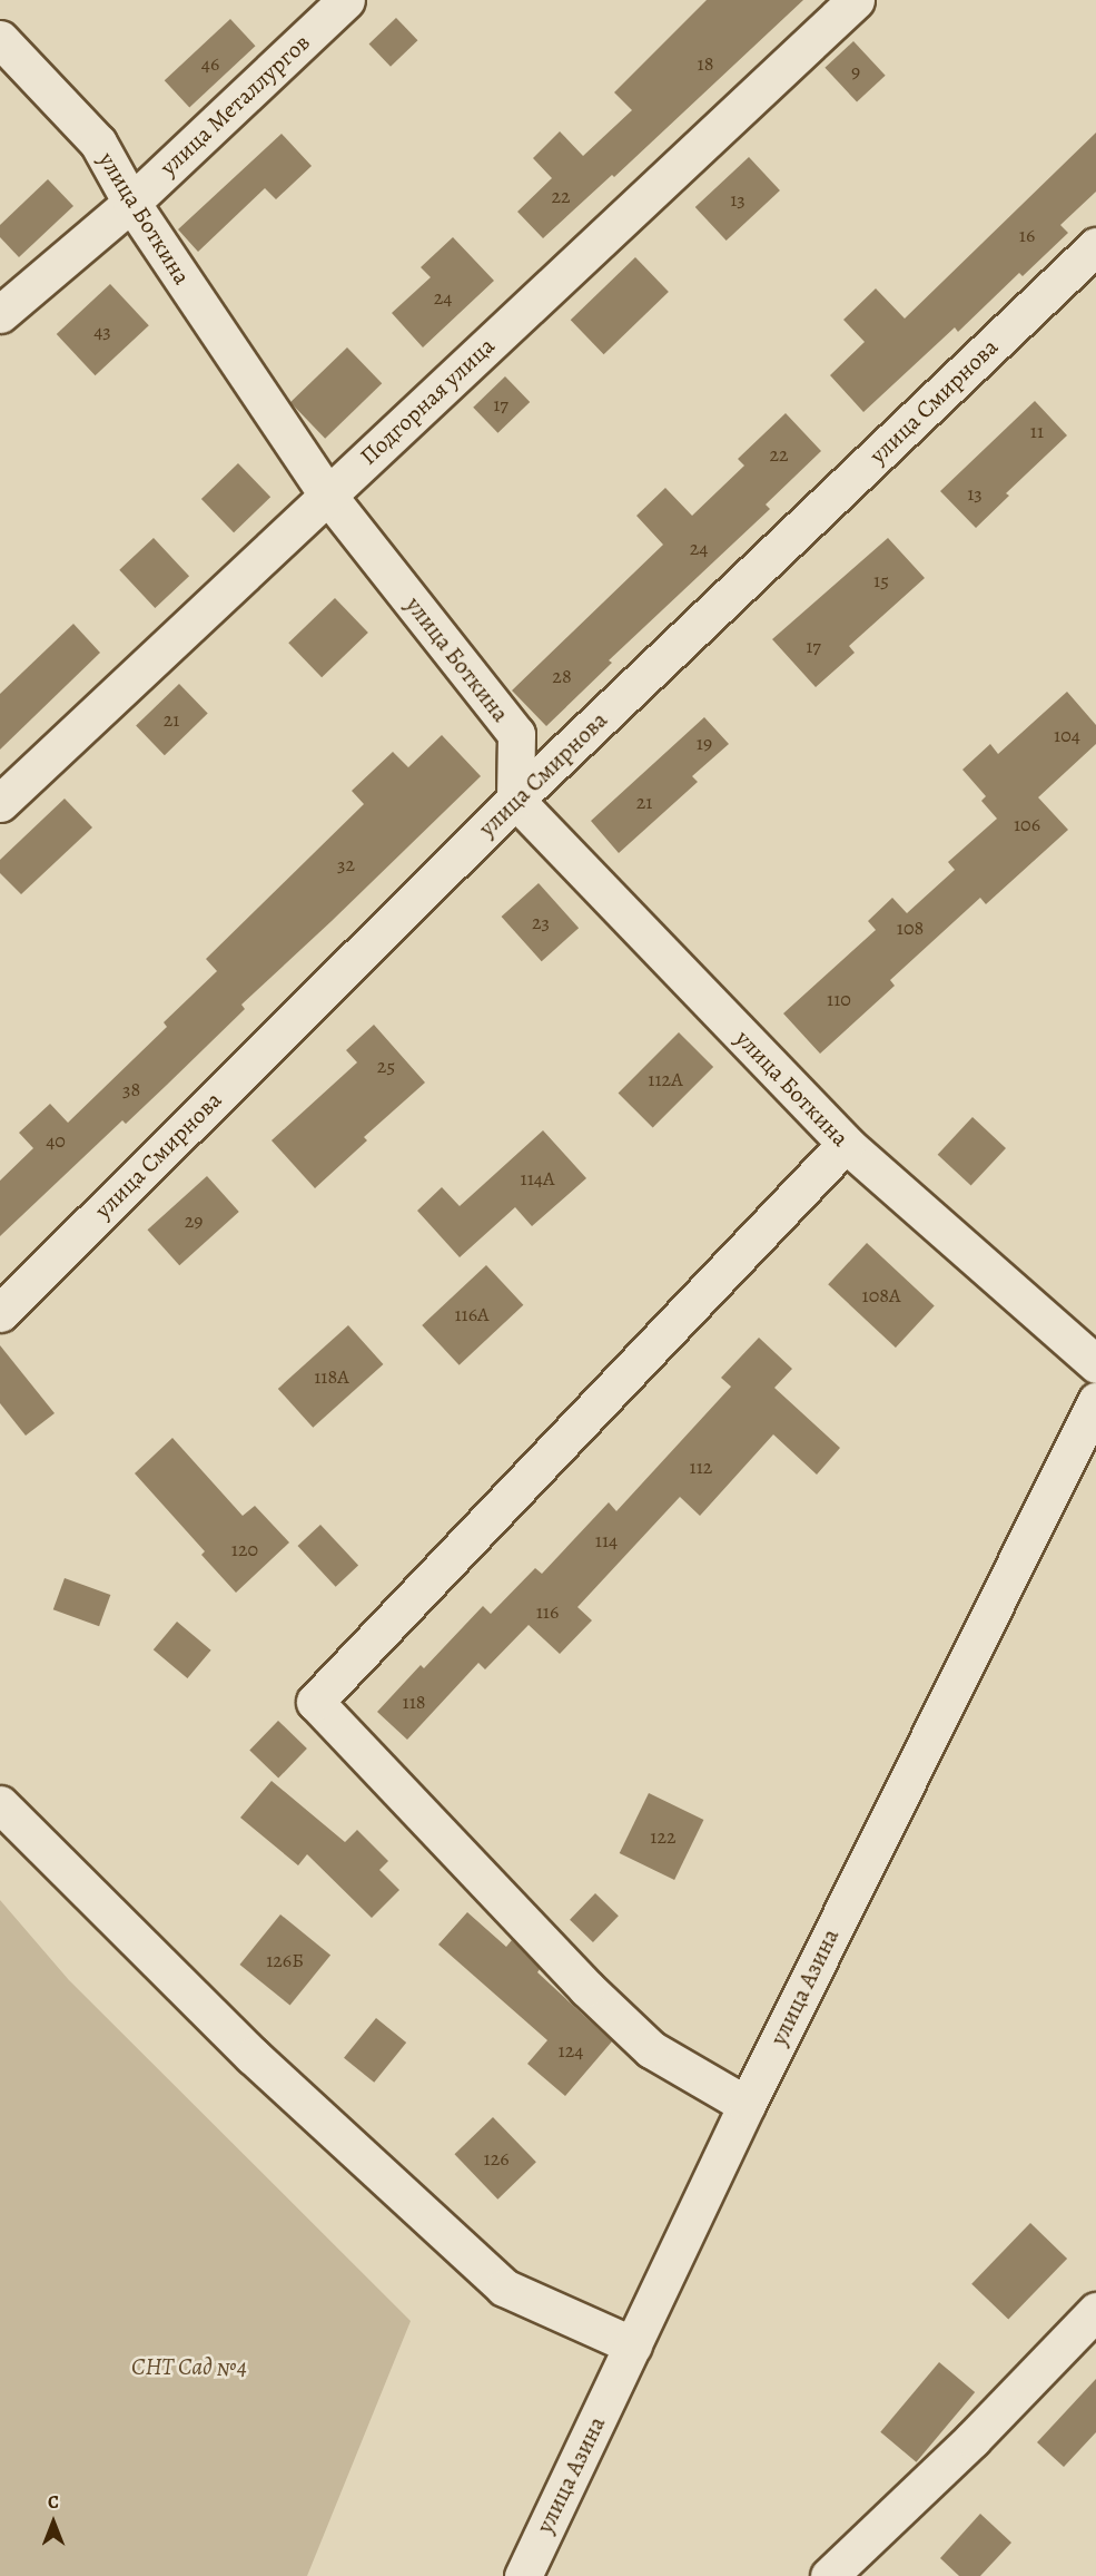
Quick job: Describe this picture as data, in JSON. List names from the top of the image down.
{
  "streets": {
    "street": [
      "улица Металлургов",
      "улица Боткина",
      "Подгорная улица",
      "улица Смирнова",
      "улица Азина"
    ]
  },
  "crossings": [
    ["улица Металлургов", "улица Боткина"],
    ["улица Боткина", "Подгорная улица"],
    ["улица Боткина", "улица Смирнова"]
  ],
  "parks": ["СНТ Сад №4"],
  "house_numbers": [
    "46",
    "18",
    "9",
    "22",
    "13",
    "16",
    "24",
    "43",
    "17",
    "11",
    "22",
    "13",
    "24",
    "15",
    "17",
    "28",
    "21",
    "104",
    "19",
    "21",
    "106",
    "32",
    "23",
    "108",
    "110",
    "25",
    "112А",
    "38",
    "40",
    "114А",
    "29",
    "108А",
    "116А",
    "118А",
    "112",
    "114",
    "120",
    "116",
    "118",
    "122",
    "126Б",
    "124",
    "126"
  ],
  "north": "top"
}
